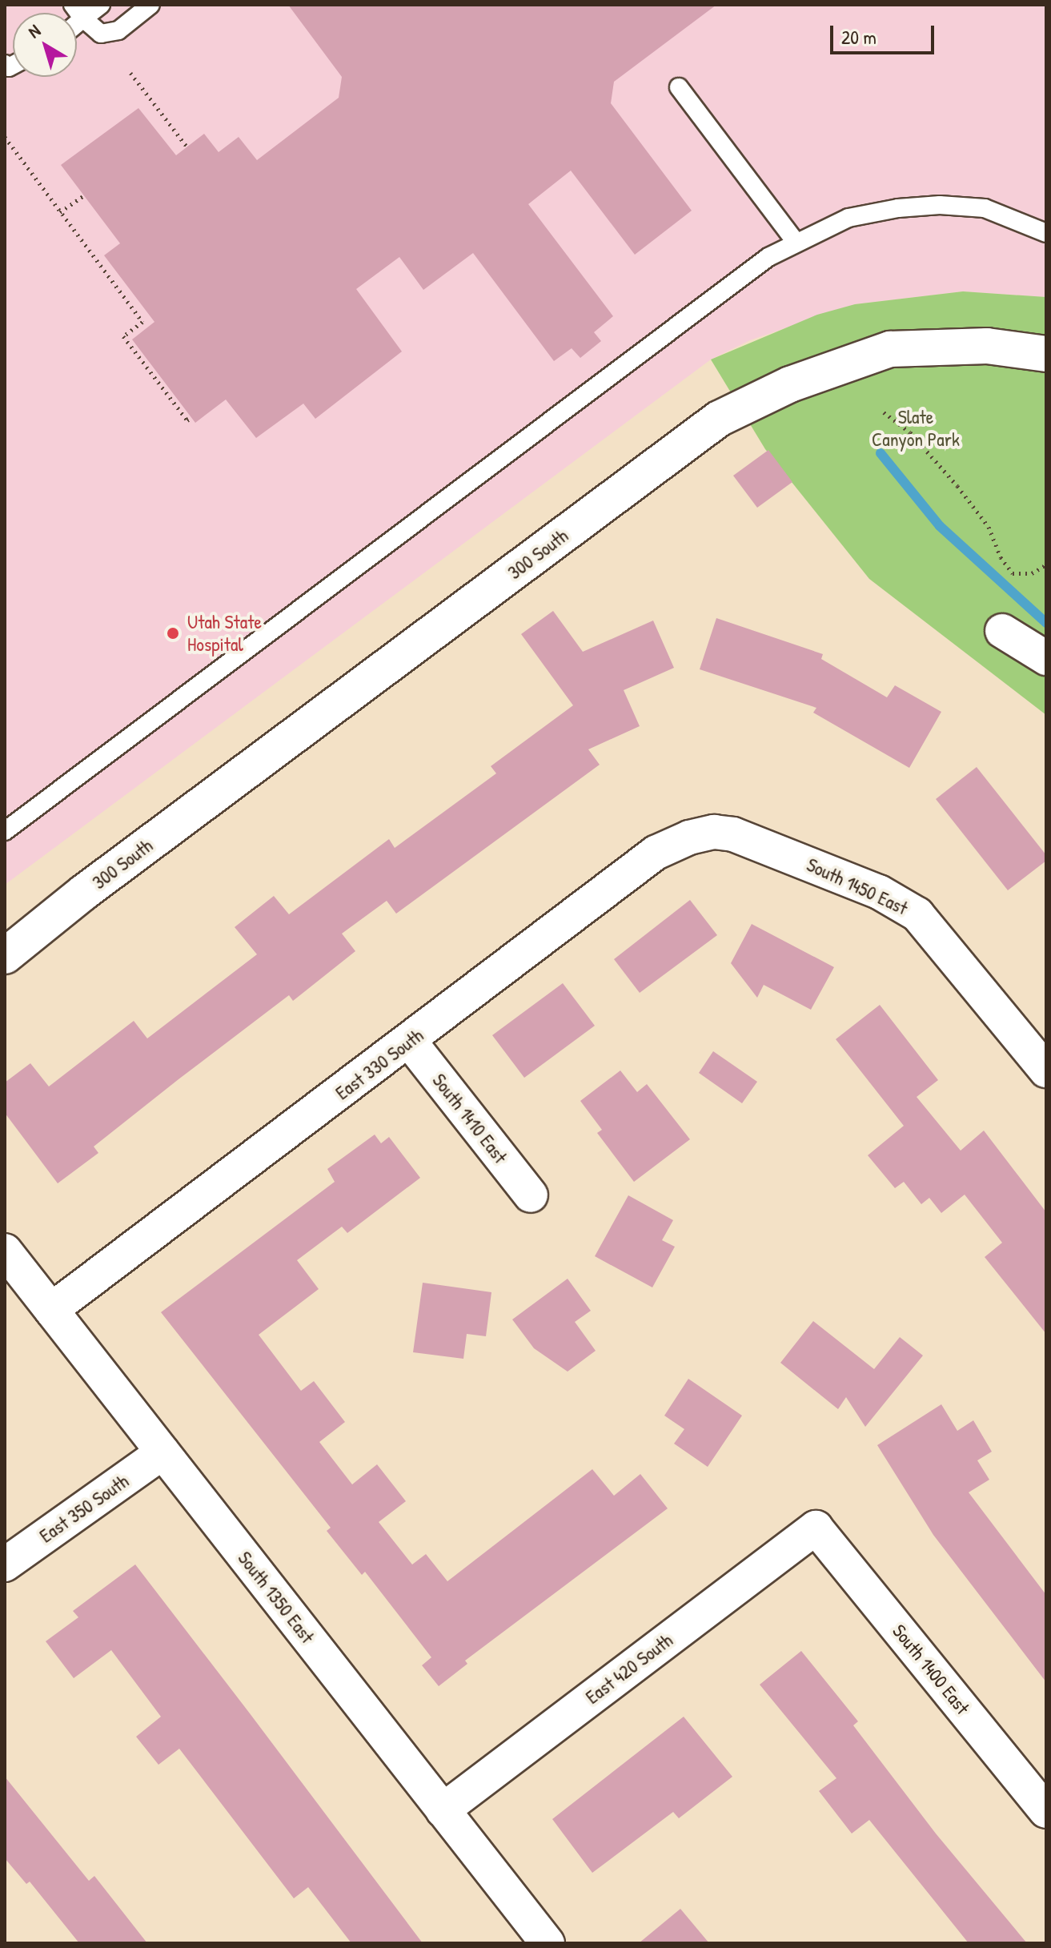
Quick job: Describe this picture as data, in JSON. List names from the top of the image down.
{
  "streets": {
    "street": [
      "300 South",
      "South 1450 East",
      "East 330 South",
      "South 1410 East",
      "East 350 South",
      "South 1350 East",
      "East 420 South",
      "South 1400 East"
    ]
  },
  "crossings": [
    ["South 1450 East", "East 330 South"],
    ["East 330 South", "South 1410 East"],
    ["East 330 South", "South 1350 East"],
    ["East 350 South", "South 1350 East"],
    ["South 1350 East", "East 420 South"],
    ["East 420 South", "South 1400 East"]
  ],
  "parks": ["Slate Canyon Park"],
  "places": ["Utah State Hospital"],
  "scale_bar": "20 m",
  "north": "top left"
}
